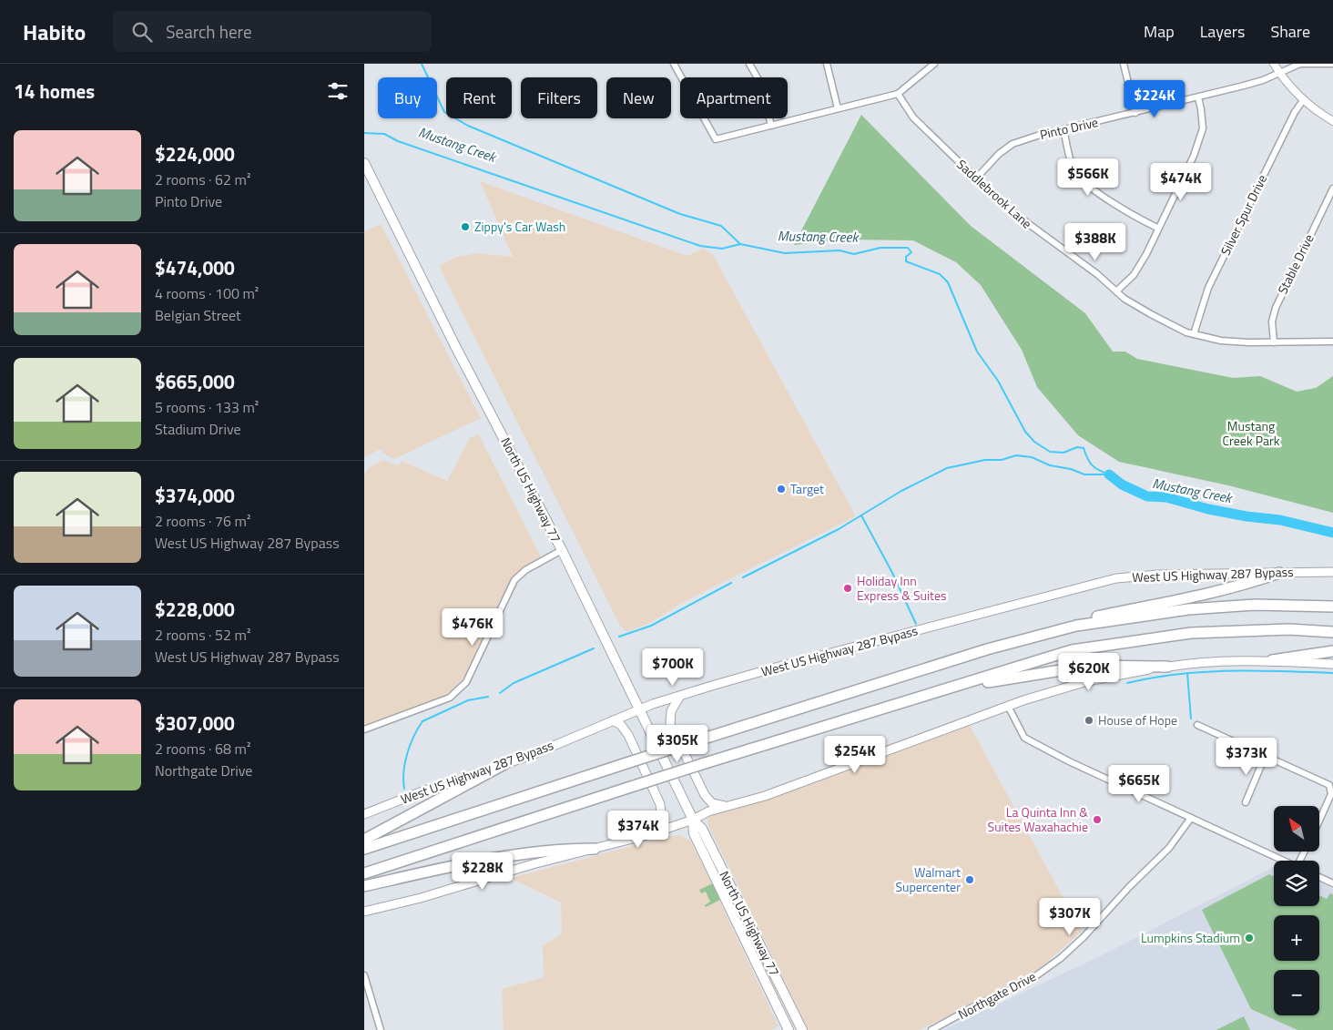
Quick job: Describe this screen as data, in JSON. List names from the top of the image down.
{
  "streets": {
    "main road": ["North US Highway 77", "West US Highway 287 Bypass"],
    "street": [
      "Pinto Drive",
      "Saddlebrook Lane",
      "Silver Spur Drive",
      "Stable Drive",
      "Northgate Drive"
    ]
  },
  "crossings": [
    ["Pinto Drive", "Saddlebrook Lane"],
    ["Saddlebrook Lane", "Silver Spur Drive"],
    ["Saddlebrook Lane", "Stable Drive"],
    ["North US Highway 77", "West US Highway 287 Bypass"]
  ],
  "water": ["Mustang Creek"],
  "parks": ["Mustang Creek Park"],
  "places": [
    "Zippy's Car Wash",
    "Target",
    "Holiday Inn Express & Suites",
    "House of Hope",
    "La Quinta Inn & Suites Waxahachie",
    "Walmart Supercenter",
    "Lumpkins Stadium"
  ],
  "north": "top left",
  "page": {
    "header": "Habito",
    "search": "Search here",
    "nav": ["Map", "Layers", "Share"],
    "heading": "14 homes",
    "chip": [
      "Buy",
      "Rent",
      "Filters",
      "New",
      "Apartment"
    ],
    "price": [
      "$224K",
      "$566K",
      "$474K",
      "$388K",
      "$476K",
      "$700K",
      "$620K",
      "$305K",
      "$254K",
      "$373K",
      "$665K",
      "$374K",
      "$228K",
      "$307K"
    ],
    "list": [
      {
        "name": "$224,000",
        "note": "2 rooms · 62 m² · Pinto Drive"
      },
      {
        "name": "$474,000",
        "note": "4 rooms · 100 m² · Belgian Street"
      },
      {
        "name": "$665,000",
        "note": "5 rooms · 133 m² · Stadium Drive"
      },
      {
        "name": "$374,000",
        "note": "2 rooms · 76 m² · West US Highway 287 Bypass"
      },
      {
        "name": "$228,000",
        "note": "2 rooms · 52 m² · West US Highway 287 Bypass"
      },
      {
        "name": "$307,000",
        "note": "2 rooms · 68 m² · Northgate Drive"
      }
    ],
    "map_buttons": ["+", "−"]
  }
}
